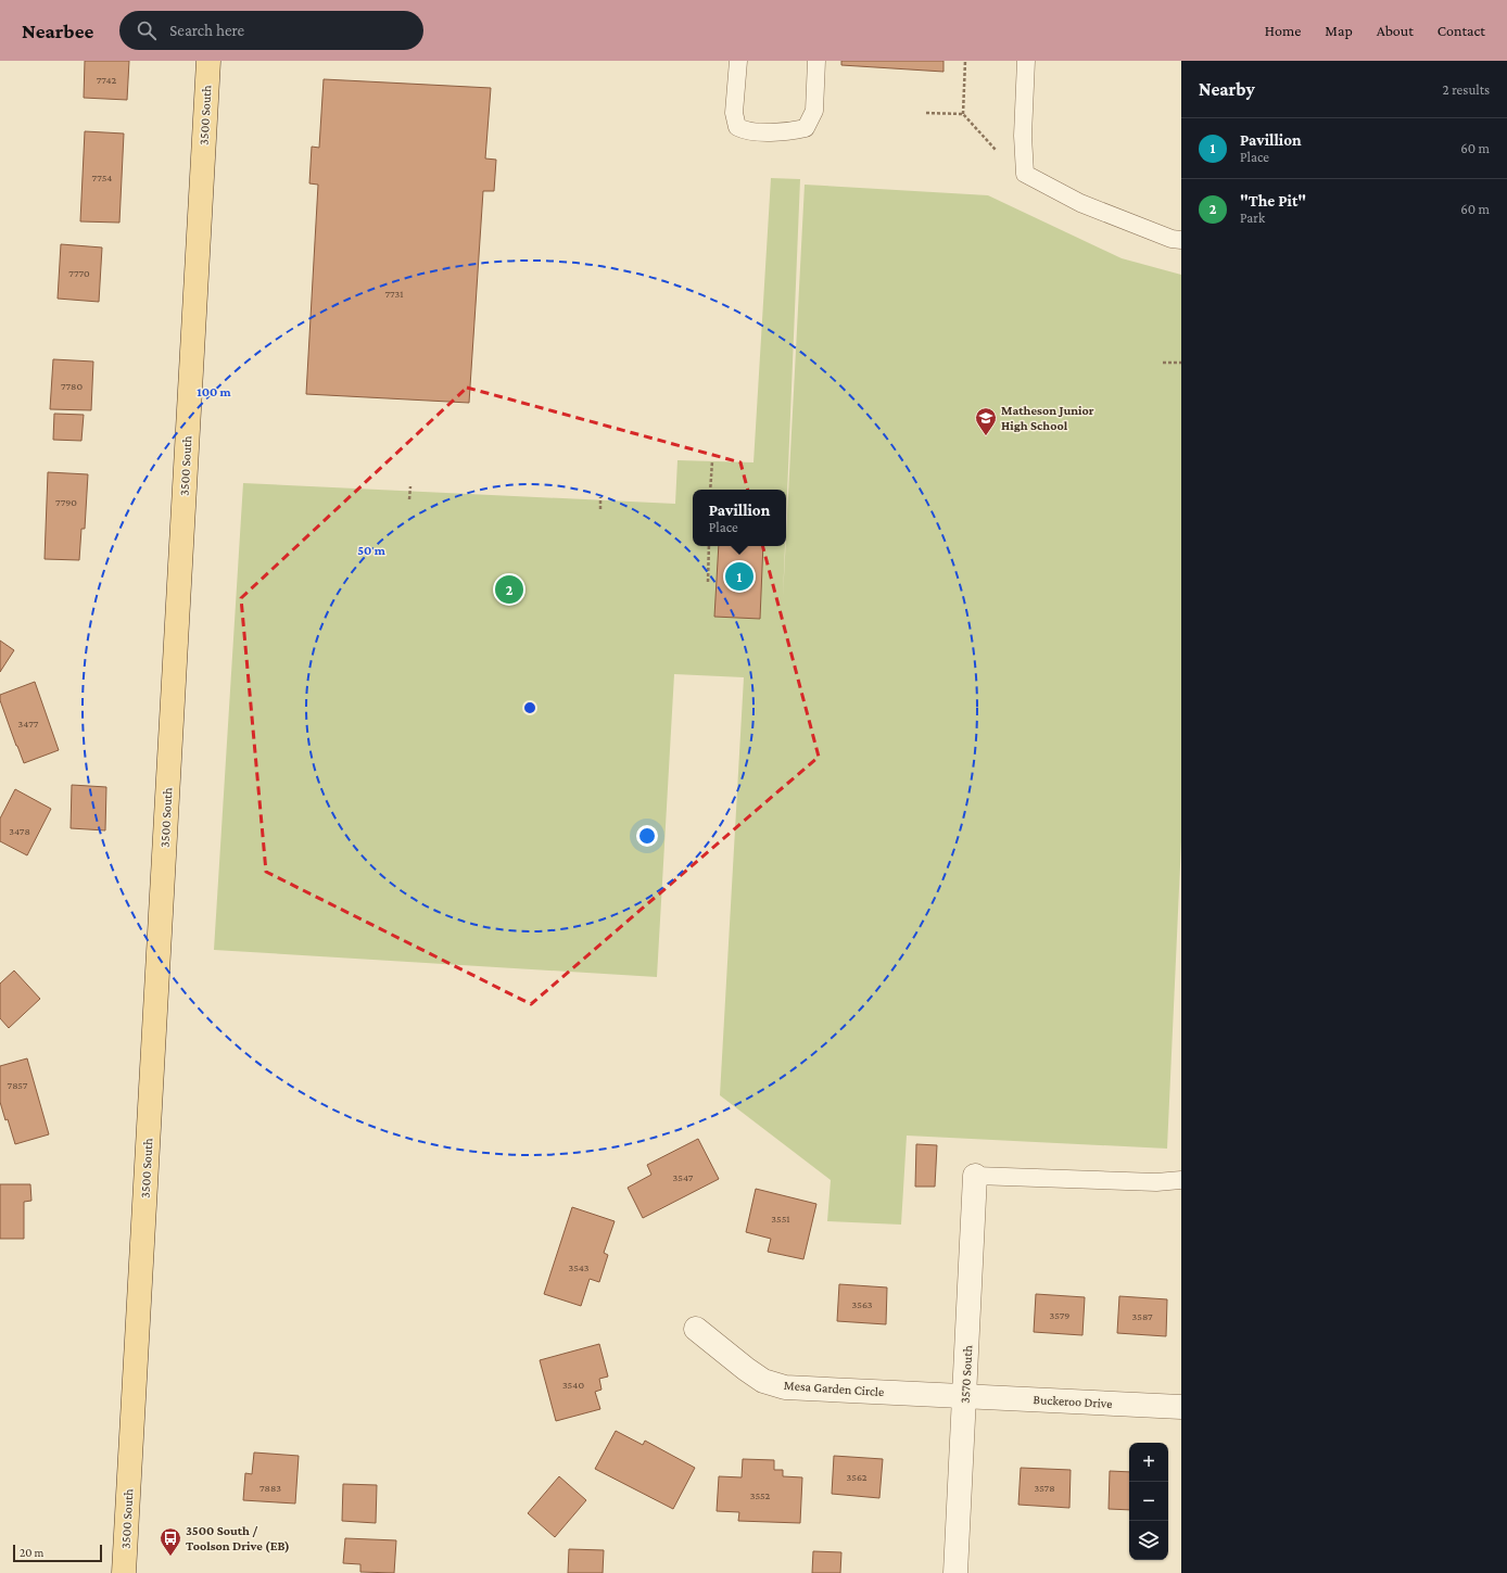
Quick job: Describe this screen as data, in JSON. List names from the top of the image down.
{
  "streets": {
    "main road": ["3500 South"],
    "street": ["3570 South", "Mesa Garden Circle", "Buckeroo Drive"]
  },
  "crossings": [
    ["3570 South", "Mesa Garden Circle"],
    ["3570 South", "Buckeroo Drive"],
    ["Mesa Garden Circle", "Buckeroo Drive"]
  ],
  "places": {
    "school or university": ["Matheson Junior High School"],
    "bus stop": ["3500 South / Toolson Drive (EB)"]
  },
  "house_numbers": [
    "7742",
    "7754",
    "7770",
    "7731",
    "7780",
    "7790",
    "3477",
    "3478",
    "7857",
    "3547",
    "3551",
    "3543",
    "3563",
    "3579",
    "3587",
    "3540",
    "3562",
    "7883",
    "3578",
    "3552"
  ],
  "scale_bar": "20 m",
  "page": {
    "header": "Nearbee",
    "search": "Search here",
    "nav": [
      "Home",
      "Map",
      "About",
      "Contact"
    ],
    "heading": ["Nearby", "2 results"],
    "list": [
      {
        "mark": "1",
        "name": "Pavillion",
        "note": "Place",
        "value": "60 m"
      },
      {
        "mark": "2",
        "name": "\"The Pit\"",
        "note": "Park",
        "value": "60 m"
      }
    ],
    "popup": ["Pavillion", "Place"],
    "pins": ["1", "2"],
    "map_buttons": ["+", "−"],
    "scale": "20 m"
  },
  "rings": ["100 m", "50 m"]
}
